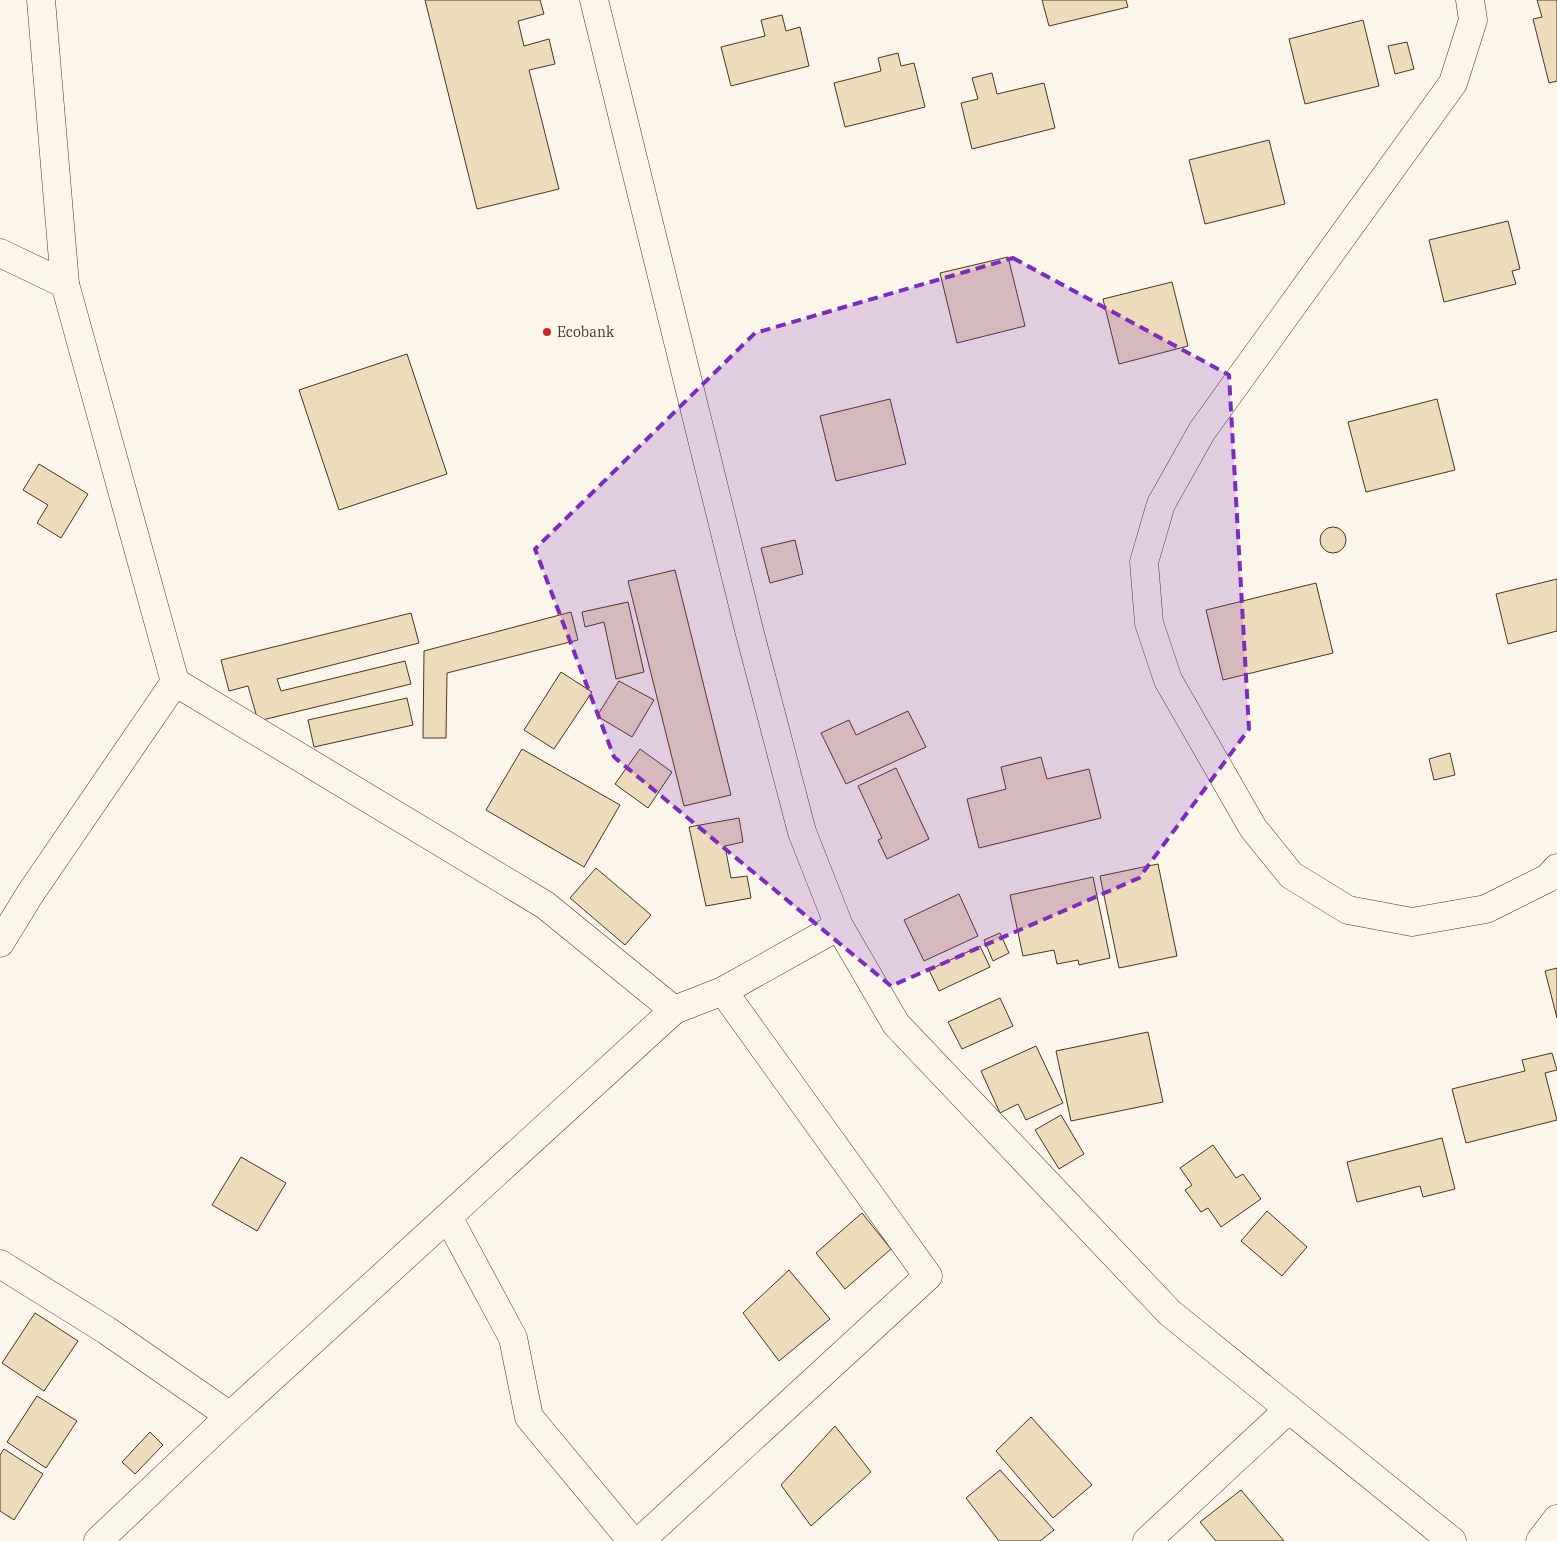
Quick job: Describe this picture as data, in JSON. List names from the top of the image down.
{
  "places": ["Ecobank"]
}
